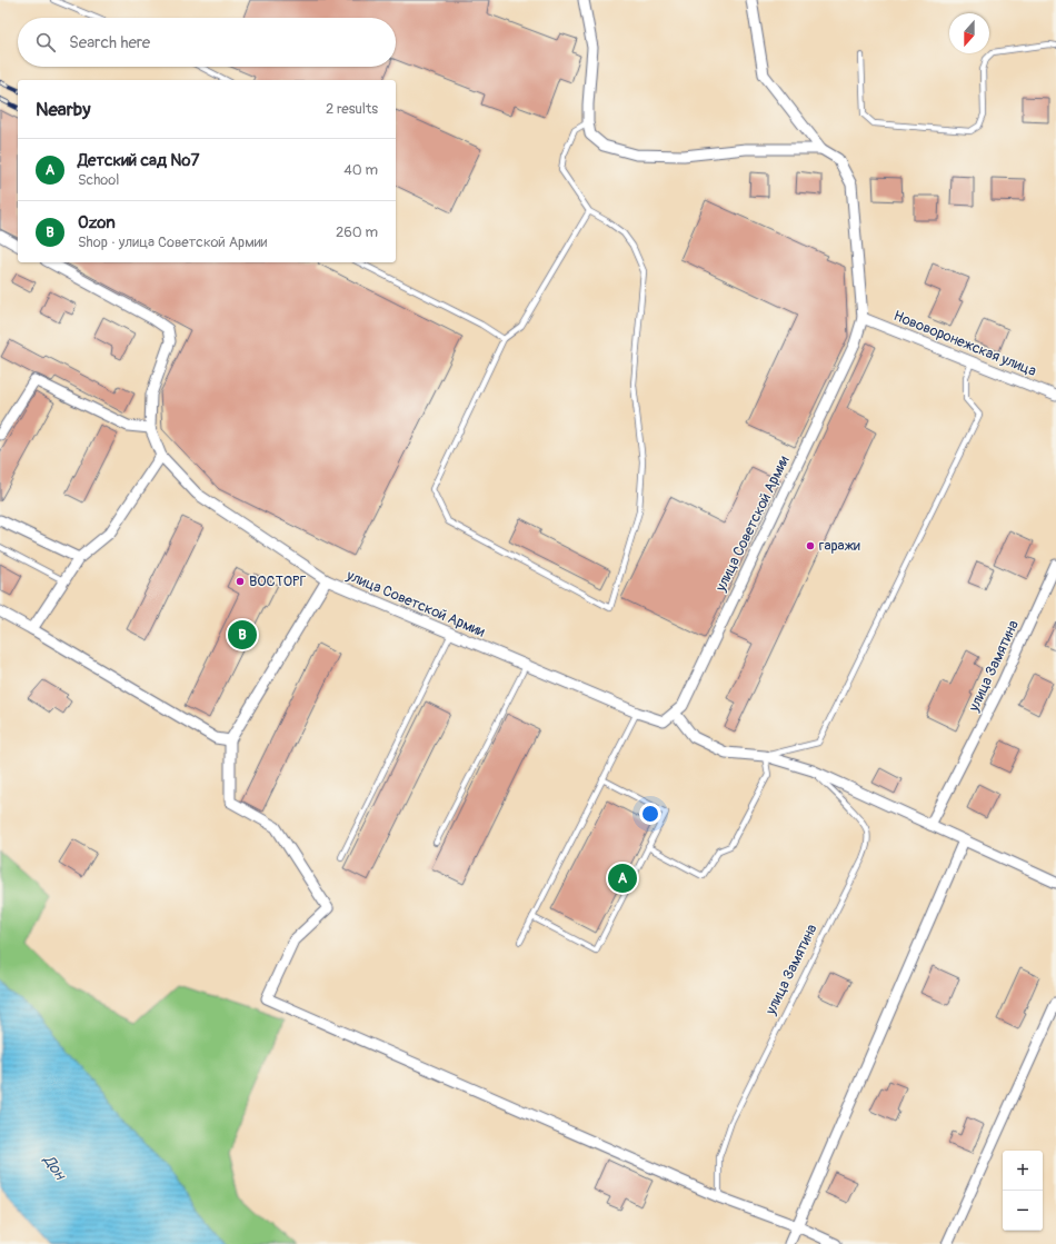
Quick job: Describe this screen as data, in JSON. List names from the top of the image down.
{
  "streets": {
    "street": ["Нововоронежская улица", "улица Советской Армии", "улица Замятина"]
  },
  "crossings": [
    ["Нововоронежская улица", "улица Советской Армии"],
    ["улица Советской Армии", "улица Замятина"]
  ],
  "water": ["Дон"],
  "places": ["гаражи", "ВОСТОРГ"],
  "north": "bottom",
  "page": {
    "search": "Search here",
    "heading": ["Nearby", "2 results"],
    "list": [
      {
        "mark": "A",
        "name": "Детский сад №7",
        "note": "School",
        "value": "40 m"
      },
      {
        "mark": "B",
        "name": "Ozon",
        "note": "Shop · улица Советской Армии",
        "value": "260 m"
      }
    ],
    "pins": ["B", "A"],
    "map_buttons": ["+", "−"]
  }
}
